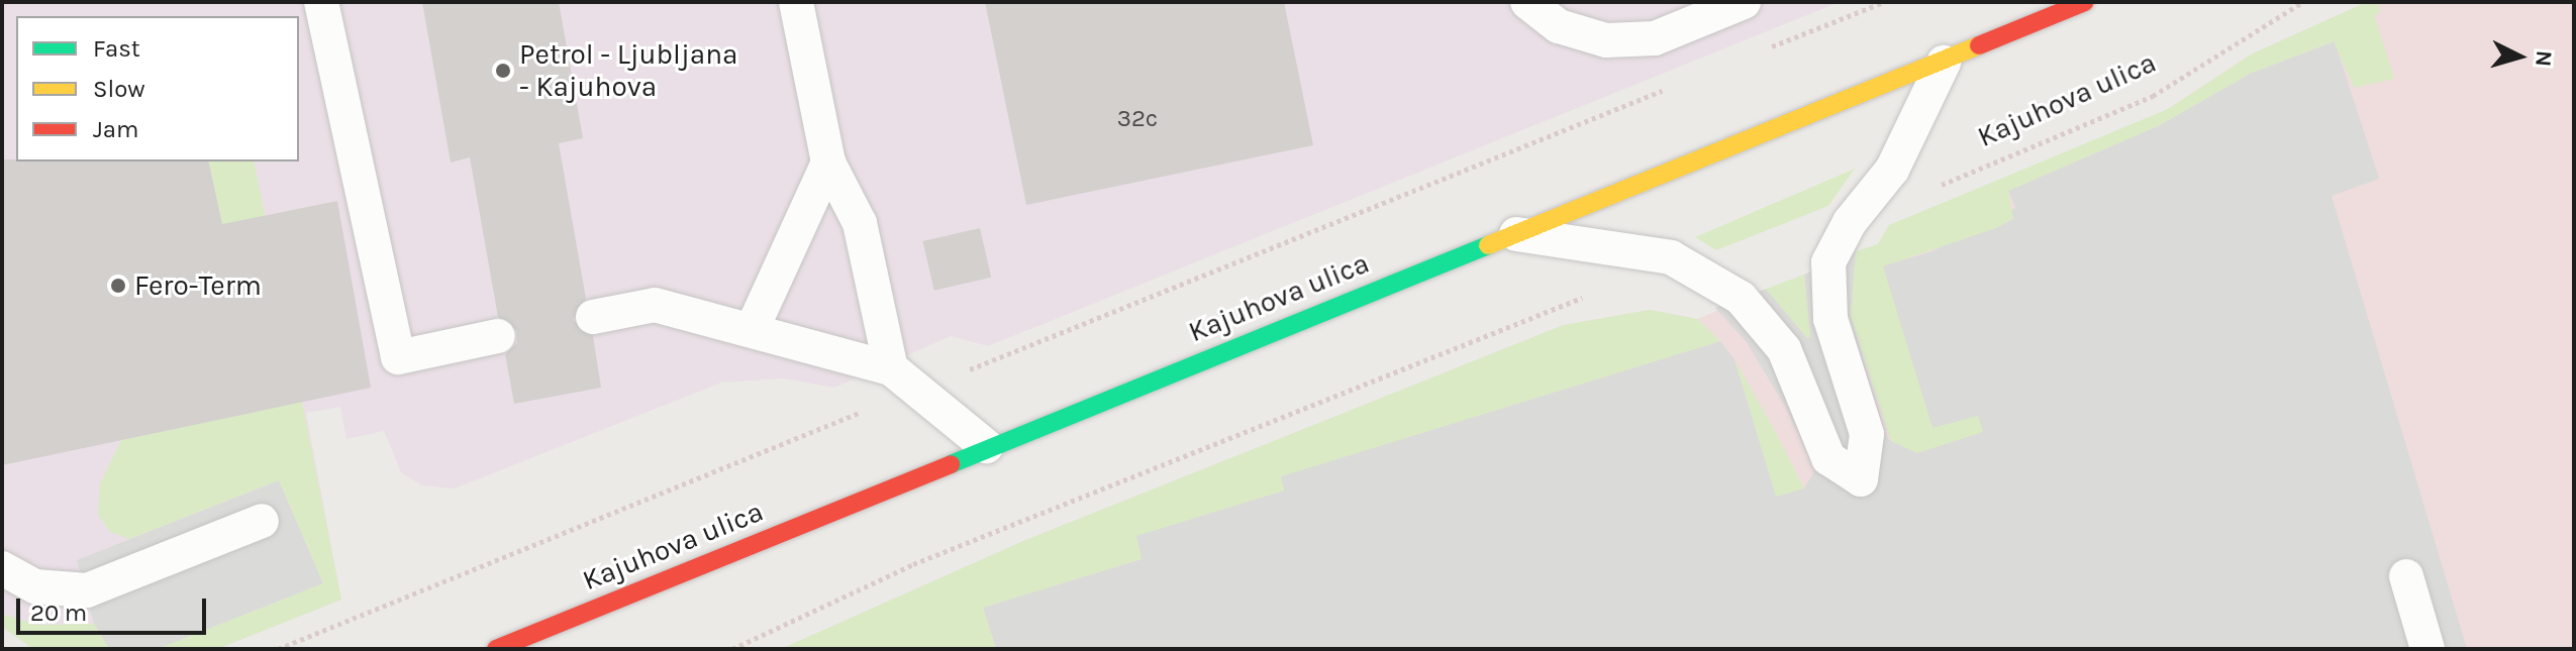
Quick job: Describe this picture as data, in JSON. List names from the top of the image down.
{
  "streets": {
    "main road": ["Kajuhova ulica"]
  },
  "places": ["Petrol - Ljubljana - Kajuhova", "Fero-Term"],
  "house_numbers": ["32c"],
  "legend": ["Fast", "Slow", "Jam"],
  "scale_bar": "20 m",
  "north": "right"
}
